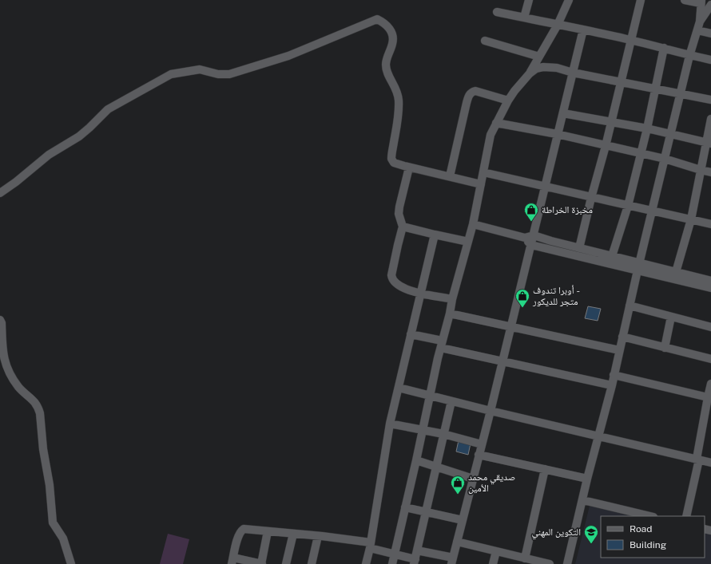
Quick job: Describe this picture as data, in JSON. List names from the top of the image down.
{
  "places": {
    "shop": ["مخبزة الخراطة", "أوبرا تندوف - متجر للديكور", "صديقي محمد الأمين"],
    "school or university": ["التكوين المهني"]
  },
  "legend": ["Road", "Building"]
}
